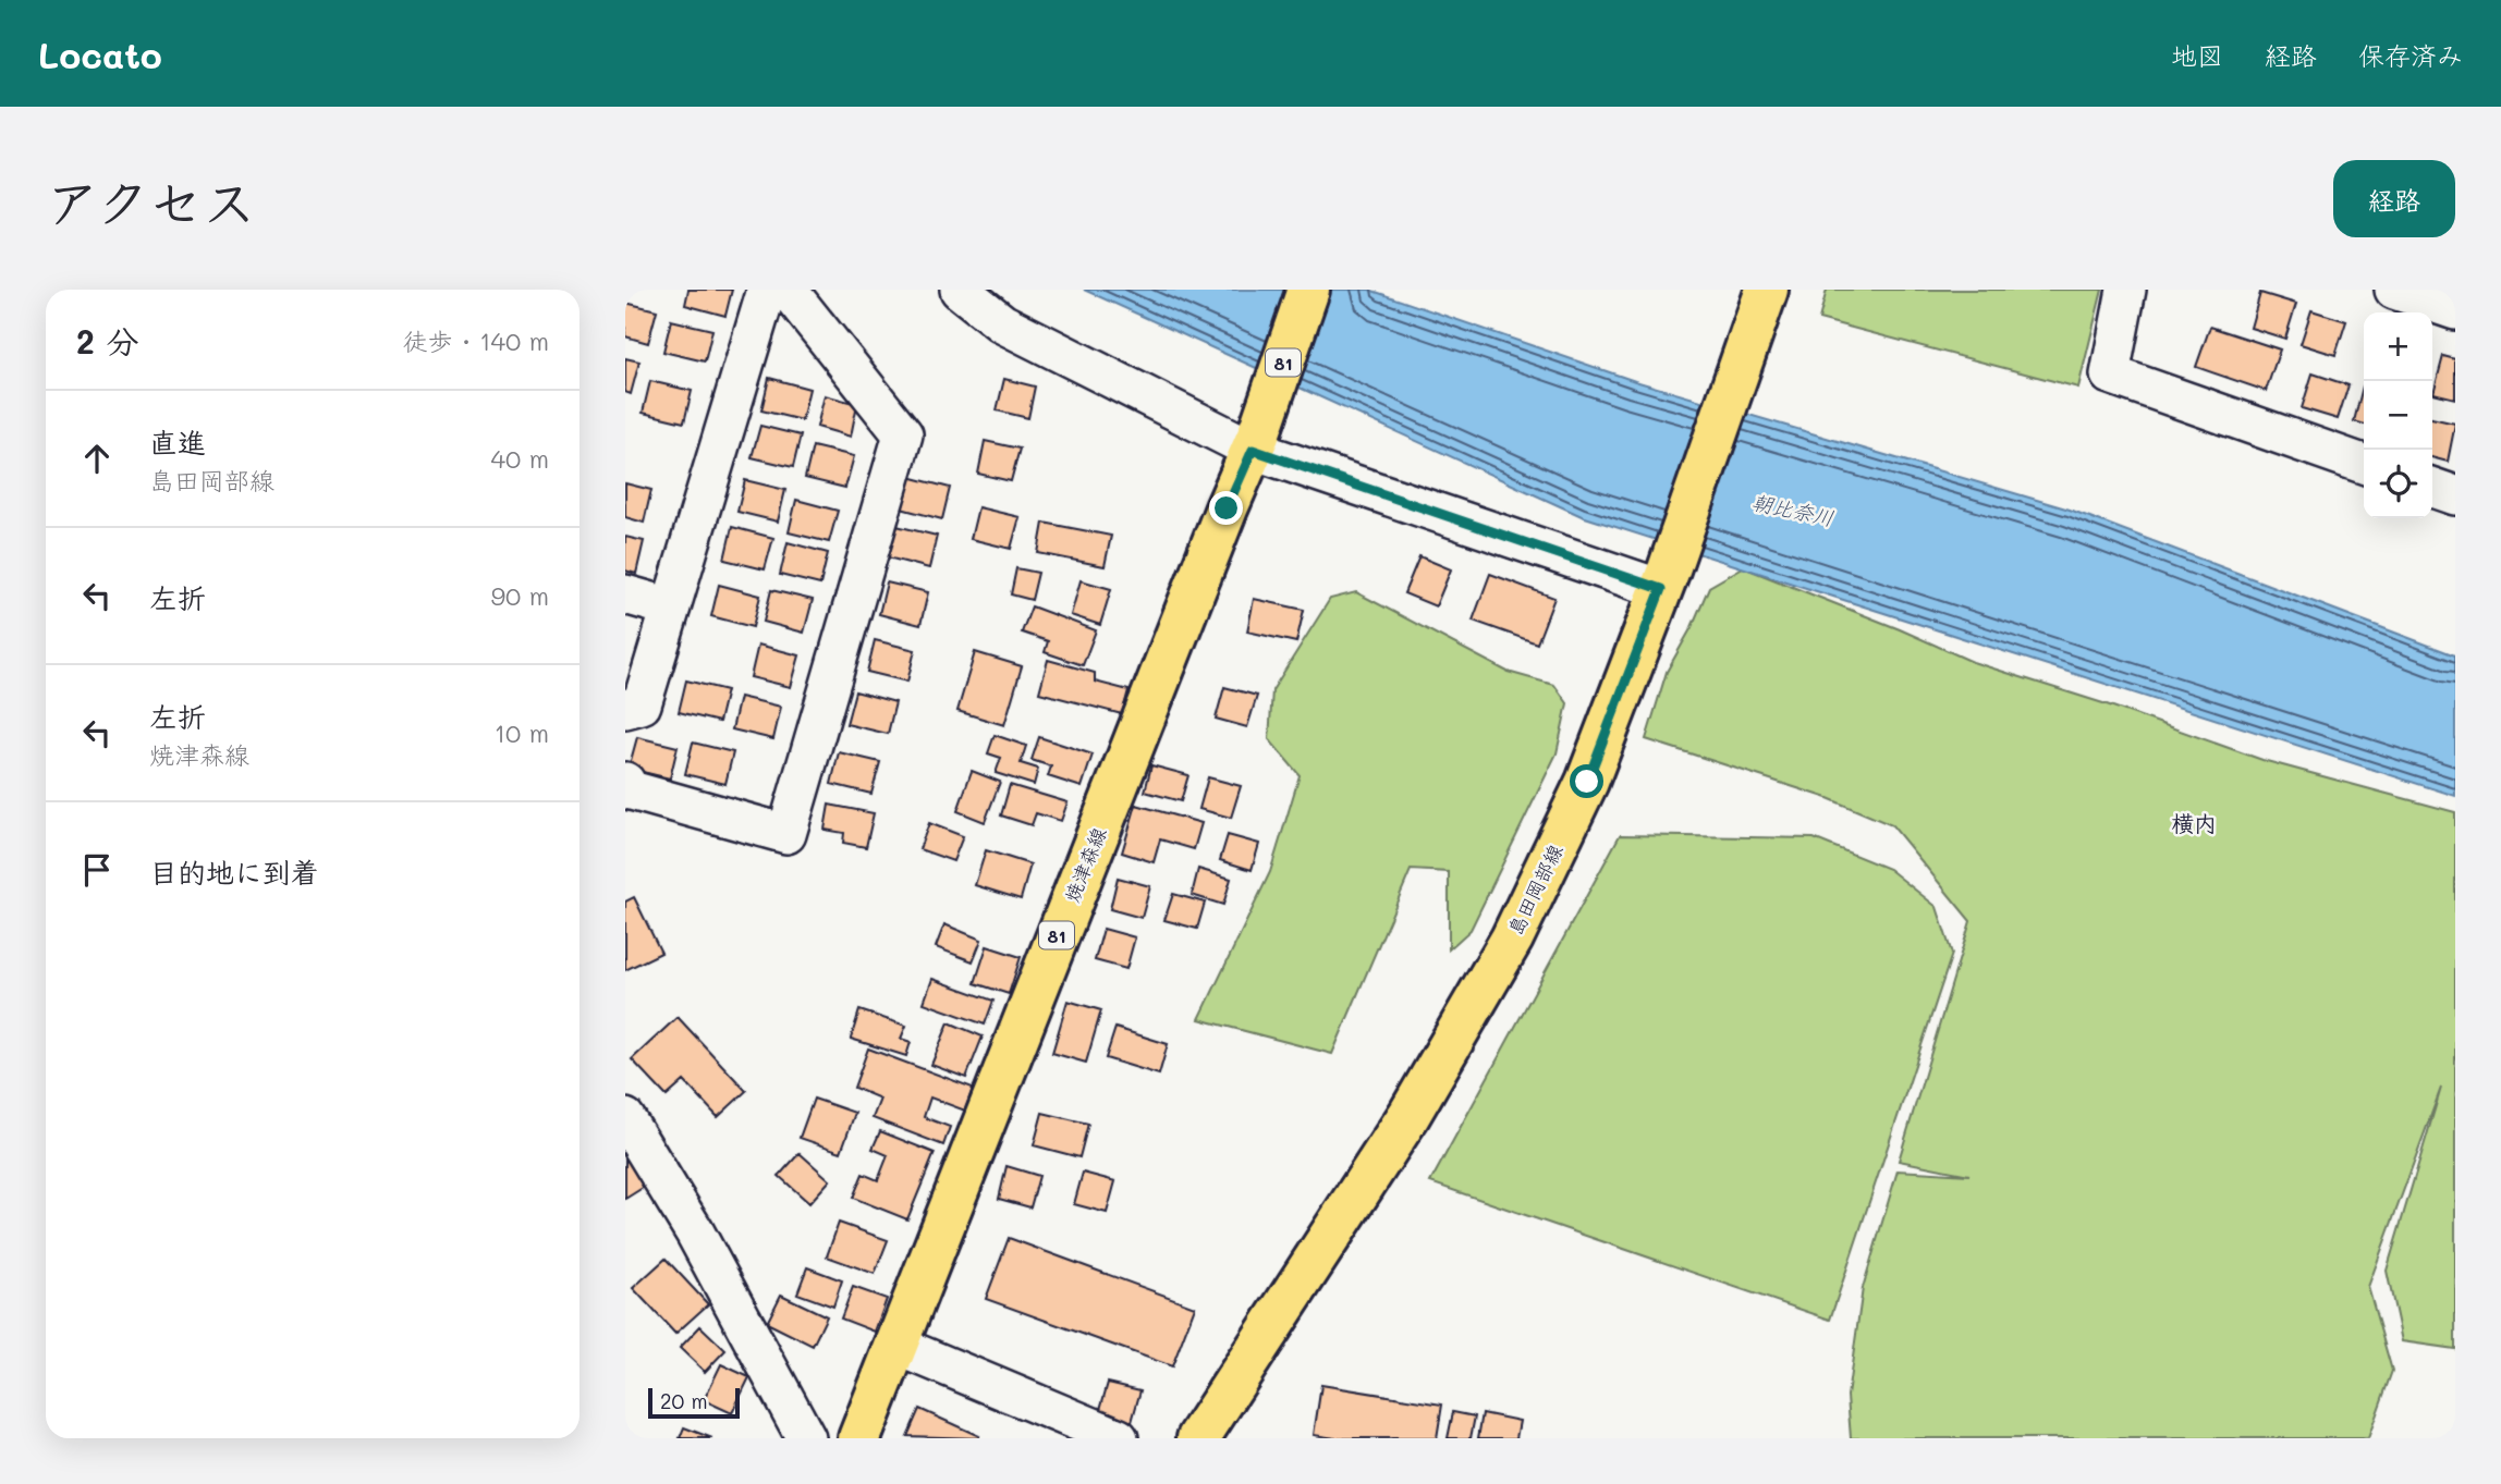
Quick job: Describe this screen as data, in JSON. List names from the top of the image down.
{
  "streets": {
    "main road": ["81", "焼津森線", "島田岡部線"]
  },
  "districts": ["横内"],
  "water": ["朝比奈川"],
  "scale_bar": "20 m",
  "page": {
    "header": "Locato",
    "nav": ["地図", "経路", "保存済み"],
    "title": "アクセス",
    "buttons": "経路",
    "heading": ["2 分", "徒歩 · 140 m"],
    "map_buttons": ["+", "−"],
    "list": [
      ["直進", "島田岡部線", "40 m"],
      ["左折", "90 m"],
      ["左折", "焼津森線", "10 m"],
      "目的地に到着"
    ],
    "scale": "20 m"
  }
}
